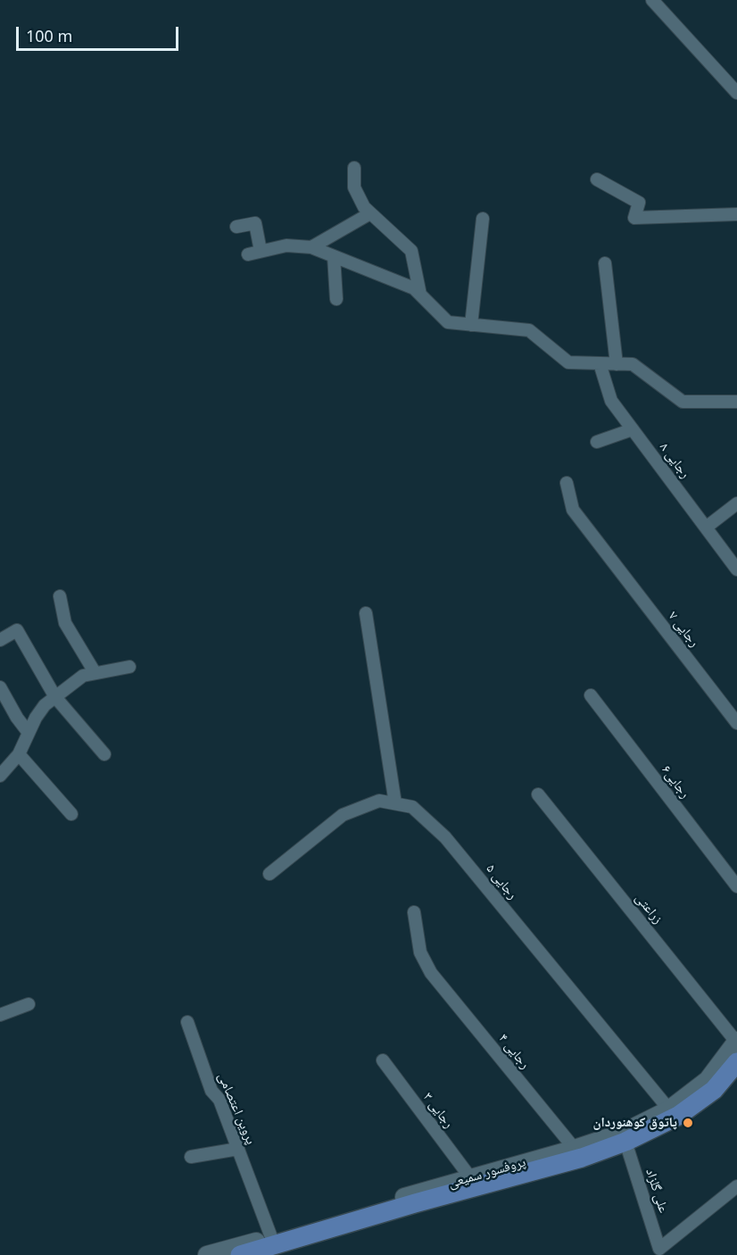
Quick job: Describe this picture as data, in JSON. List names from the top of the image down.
{
  "streets": {
    "main road": ["پروفسور سمیعی"],
    "street": [
      "رجایی ۸",
      "رجایی ۷",
      "رجایی۶",
      "رجایی ۵",
      "زراعتی",
      "رجایی ۴",
      "پروین اعتصامی",
      "رجایی ۳",
      "علی گلزاد"
    ]
  },
  "crossings": [
    ["رجایی ۵", "پروفسور سمیعی"],
    ["زراعتی", "پروفسور سمیعی"],
    ["رجایی ۴", "پروفسور سمیعی"],
    ["پروین اعتصامی", "پروفسور سمیعی"],
    ["رجایی ۳", "پروفسور سمیعی"],
    ["پروفسور سمیعی", "علی گلزاد"]
  ],
  "places": ["پاتوق کوهنوردان"],
  "scale_bar": "100 m"
}
